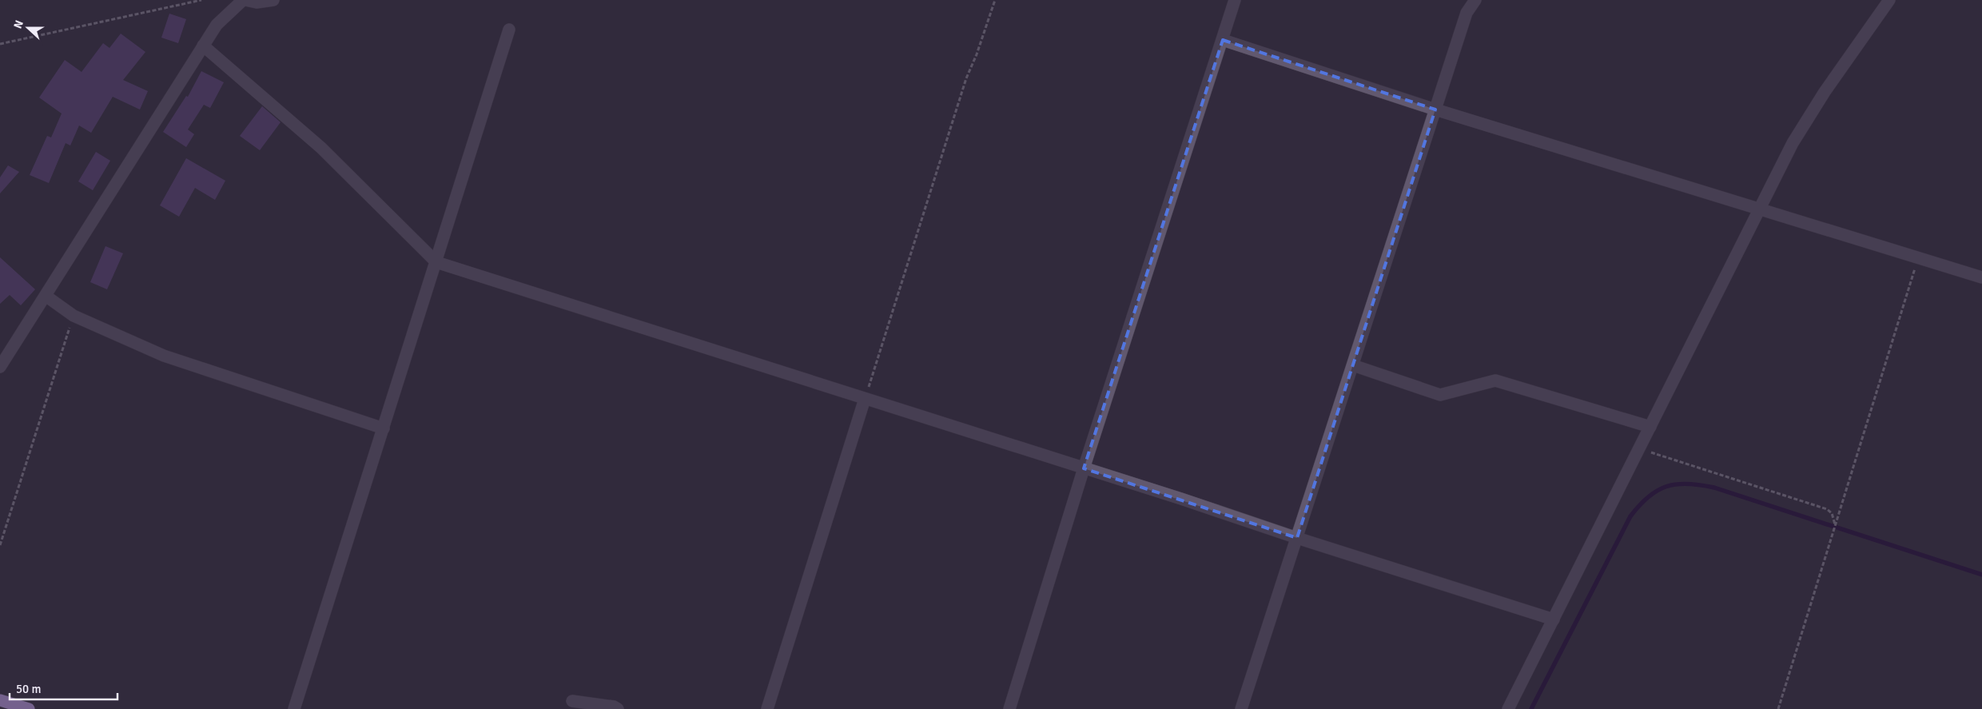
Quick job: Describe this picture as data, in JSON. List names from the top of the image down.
{
  "scale_bar": "50 m",
  "north": "left"
}
